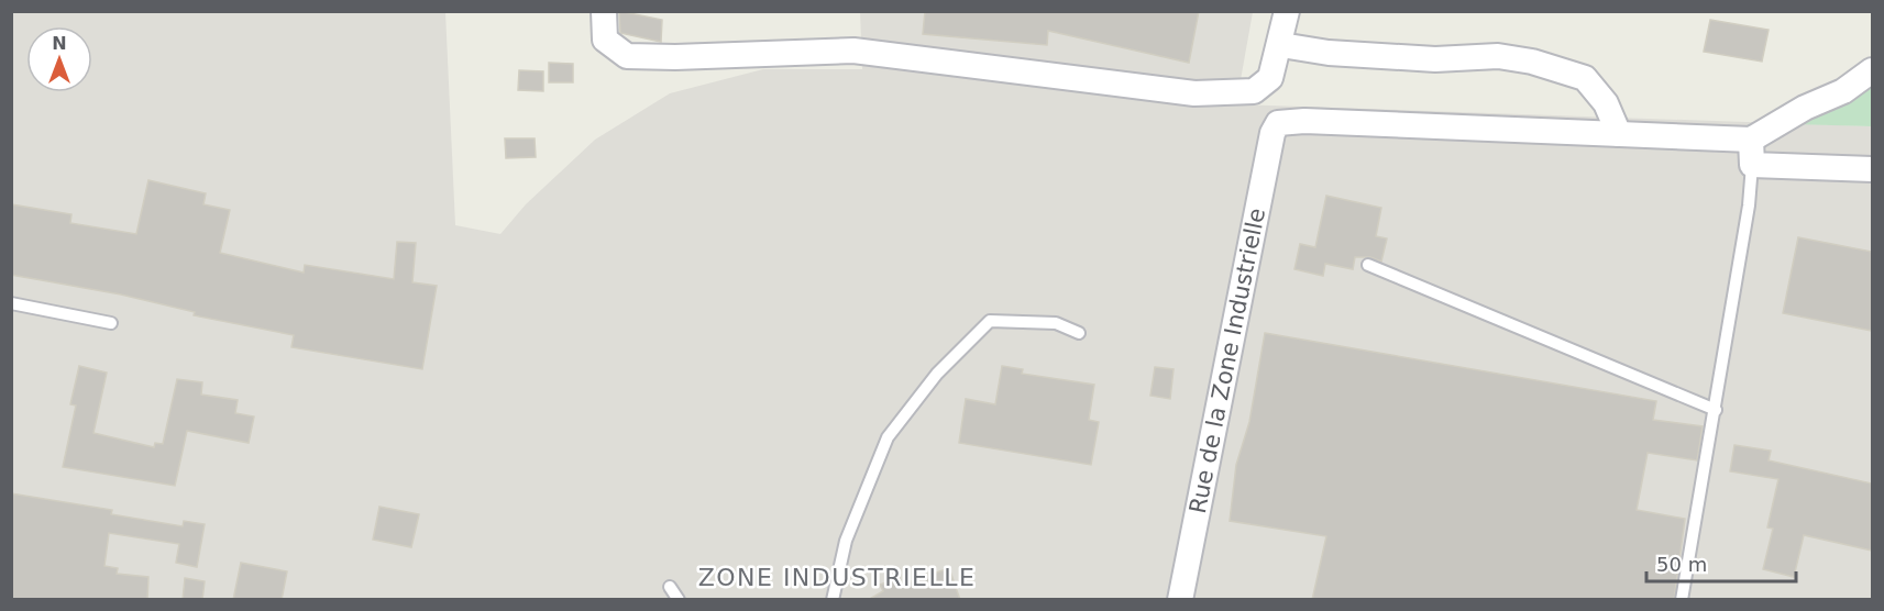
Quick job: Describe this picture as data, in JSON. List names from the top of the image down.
{
  "streets": {
    "street": ["Rue de la Zone Industrielle"]
  },
  "districts": ["ZONE INDUSTRIELLE"],
  "scale_bar": "50 m",
  "north": "top"
}
